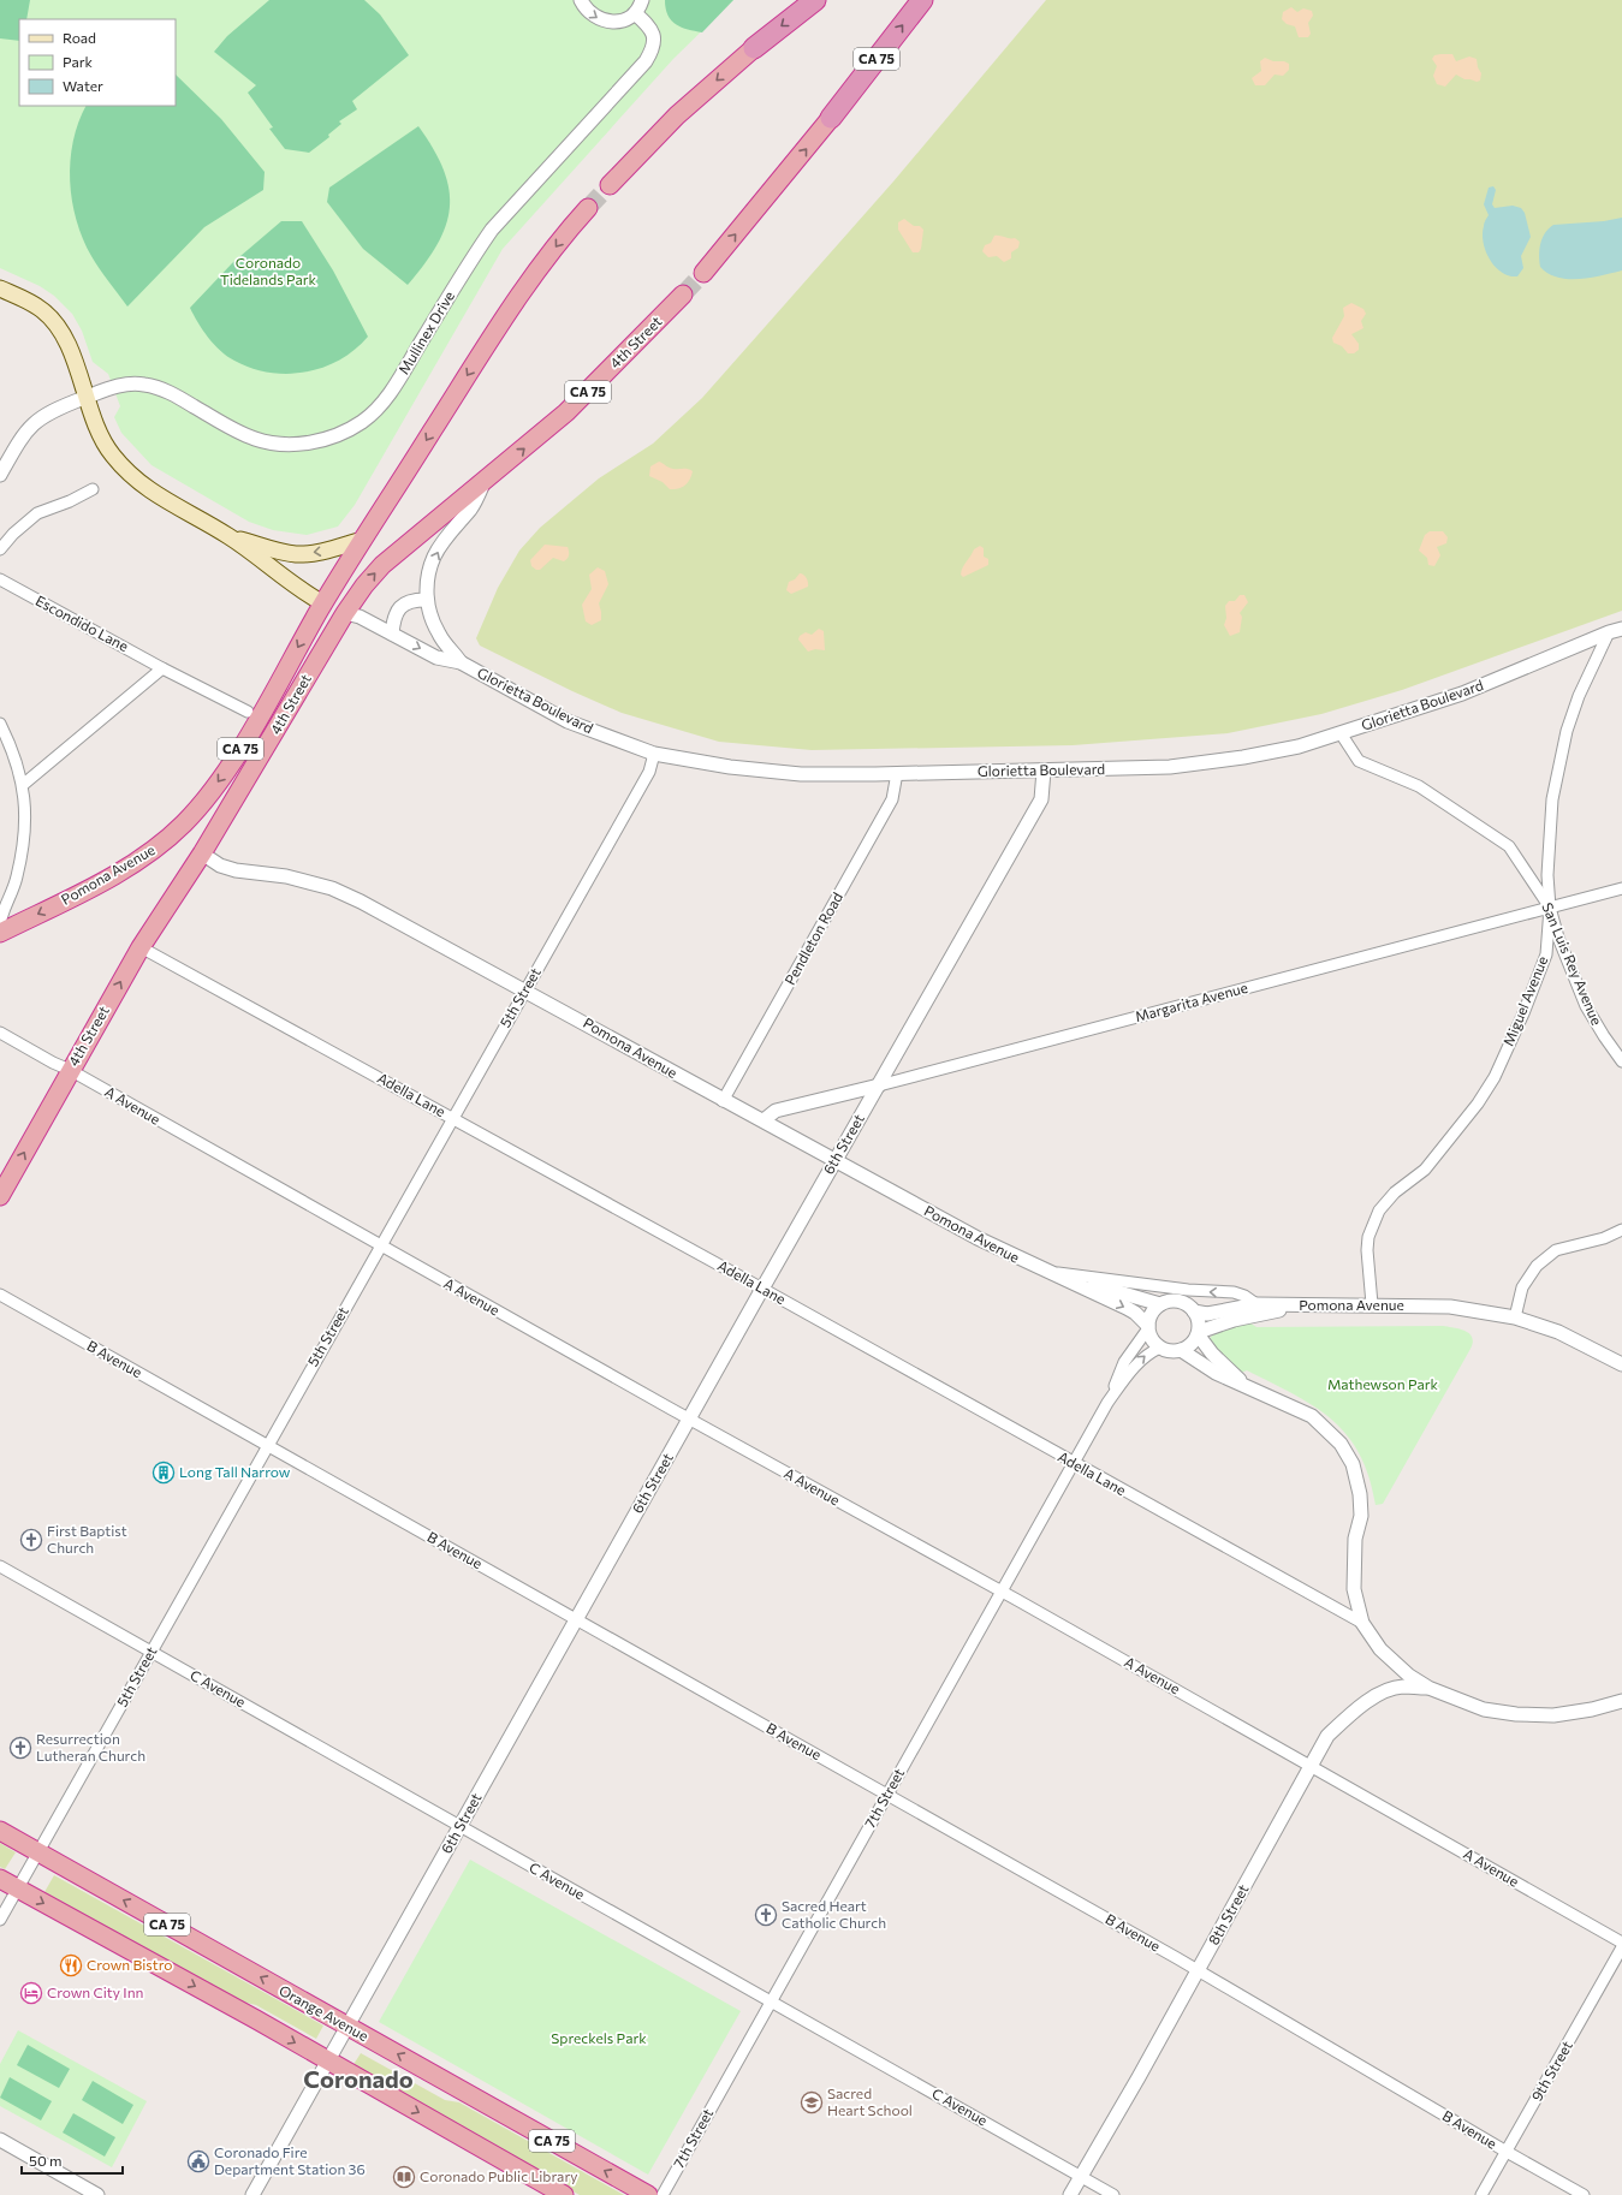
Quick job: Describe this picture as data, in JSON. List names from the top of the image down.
{
  "streets": {
    "highway": [
      "CA 75",
      "4th Street",
      "Pomona Avenue",
      "Orange Avenue"
    ],
    "street": [
      "Mullinex Drive",
      "Escondido Lane",
      "Glorietta Boulevard",
      "Pendleton Road",
      "San Luis Rey Avenue",
      "5th Street",
      "Miguel Avenue",
      "Margarita Avenue",
      "Adella Lane",
      "A Avenue",
      "6th Street",
      "B Avenue",
      "C Avenue",
      "7th Street",
      "8th Street",
      "9th Street"
    ]
  },
  "crossings": [
    ["CA 75", "Pomona Avenue"],
    ["CA 75", "5th Street"],
    ["CA 75", "6th Street"],
    ["4th Street", "Glorietta Boulevard"],
    ["4th Street", "Pomona Avenue"],
    ["4th Street", "Adella Lane"],
    ["4th Street", "A Avenue"],
    ["Glorietta Boulevard", "Pendleton Road"],
    ["Glorietta Boulevard", "San Luis Rey Avenue"],
    ["Glorietta Boulevard", "5th Street"],
    ["Glorietta Boulevard", "Miguel Avenue"],
    ["Glorietta Boulevard", "6th Street"],
    ["Pomona Avenue", "Pendleton Road"],
    ["Pomona Avenue", "5th Street"],
    ["Pomona Avenue", "Miguel Avenue"],
    ["Pomona Avenue", "Margarita Avenue"],
    ["Pomona Avenue", "6th Street"],
    ["Pomona Avenue", "7th Street"],
    ["San Luis Rey Avenue", "Miguel Avenue"],
    ["San Luis Rey Avenue", "Margarita Avenue"],
    ["5th Street", "Adella Lane"],
    ["5th Street", "A Avenue"],
    ["5th Street", "B Avenue"],
    ["5th Street", "C Avenue"],
    ["5th Street", "Orange Avenue"],
    ["Miguel Avenue", "Margarita Avenue"],
    ["Margarita Avenue", "6th Street"],
    ["Adella Lane", "6th Street"],
    ["Adella Lane", "7th Street"],
    ["A Avenue", "6th Street"],
    ["A Avenue", "7th Street"],
    ["A Avenue", "8th Street"],
    ["6th Street", "B Avenue"],
    ["6th Street", "C Avenue"],
    ["6th Street", "Orange Avenue"],
    ["B Avenue", "7th Street"],
    ["B Avenue", "8th Street"],
    ["B Avenue", "9th Street"],
    ["C Avenue", "7th Street"],
    ["C Avenue", "8th Street"]
  ],
  "districts": ["Coronado"],
  "parks": ["Coronado Tidelands Park", "Mathewson Park", "Spreckels Park"],
  "places": {
    "building": ["Long Tall Narrow"],
    "church": ["First Baptist Church", "Resurrection Lutheran Church", "Sacred Heart Catholic Church"],
    "restaurant": ["Crown Bistro"],
    "hotel": ["Crown City Inn"],
    "school or university": ["Sacred Heart School"],
    "public building": ["Coronado Fire Department Station 36"],
    "library": ["Coronado Public Library"]
  },
  "legend": ["Road", "Park", "Water"],
  "scale_bar": "50 m"
}
